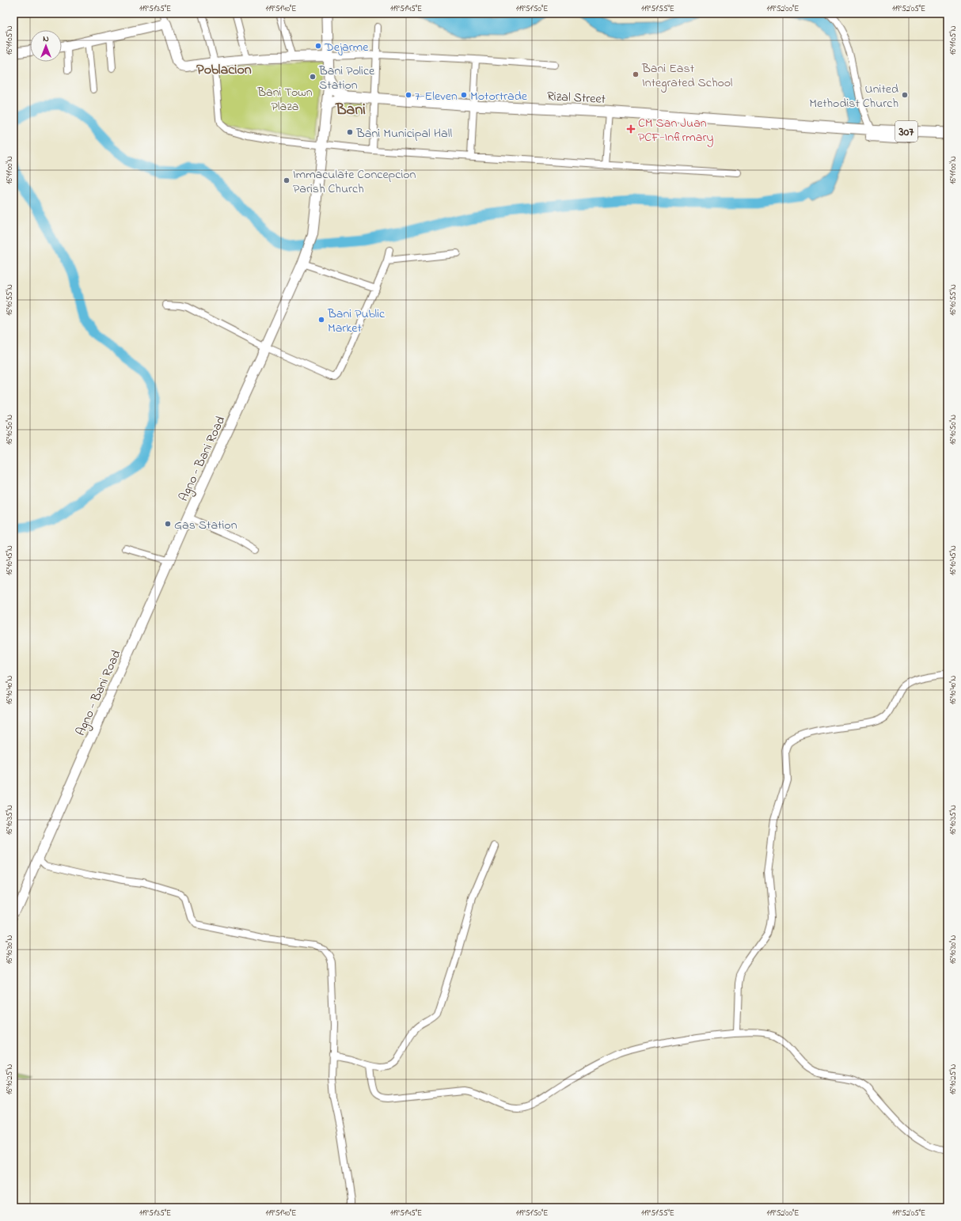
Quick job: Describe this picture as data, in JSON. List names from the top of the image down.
{
  "streets": {
    "main road": ["Rizal Street", "307", "Agno - Bani Road"]
  },
  "crossings": [
    ["Rizal Street", "307"]
  ],
  "districts": ["Poblacion", "Bani"],
  "parks": ["Bani Town Plaza"],
  "places": {
    "other": [
      "Dejarme",
      "Bani East Integrated School",
      "Bani Police Station",
      "7-Eleven",
      "Motortrade",
      "United Methodist Church",
      "Bani Municipal Hall",
      "Immaculate Concepcion Parish Church",
      "Bani Public Market",
      "Gas Station"
    ],
    "health": ["CM San Juan PCF-Infirmary"]
  },
  "north": "top",
  "coordinates": [
    "119°51'35\"E",
    "119°51'40\"E",
    "119°51'45\"E",
    "119°51'50\"E",
    "119°51'55\"E",
    "119°52'00\"E",
    "119°52'05\"E",
    "16°11'05\"N",
    "16°11'00\"N",
    "16°10'55\"N",
    "16°10'50\"N",
    "16°10'45\"N",
    "16°10'40\"N",
    "16°10'35\"N",
    "16°10'30\"N",
    "16°10'25\"N"
  ]
}
